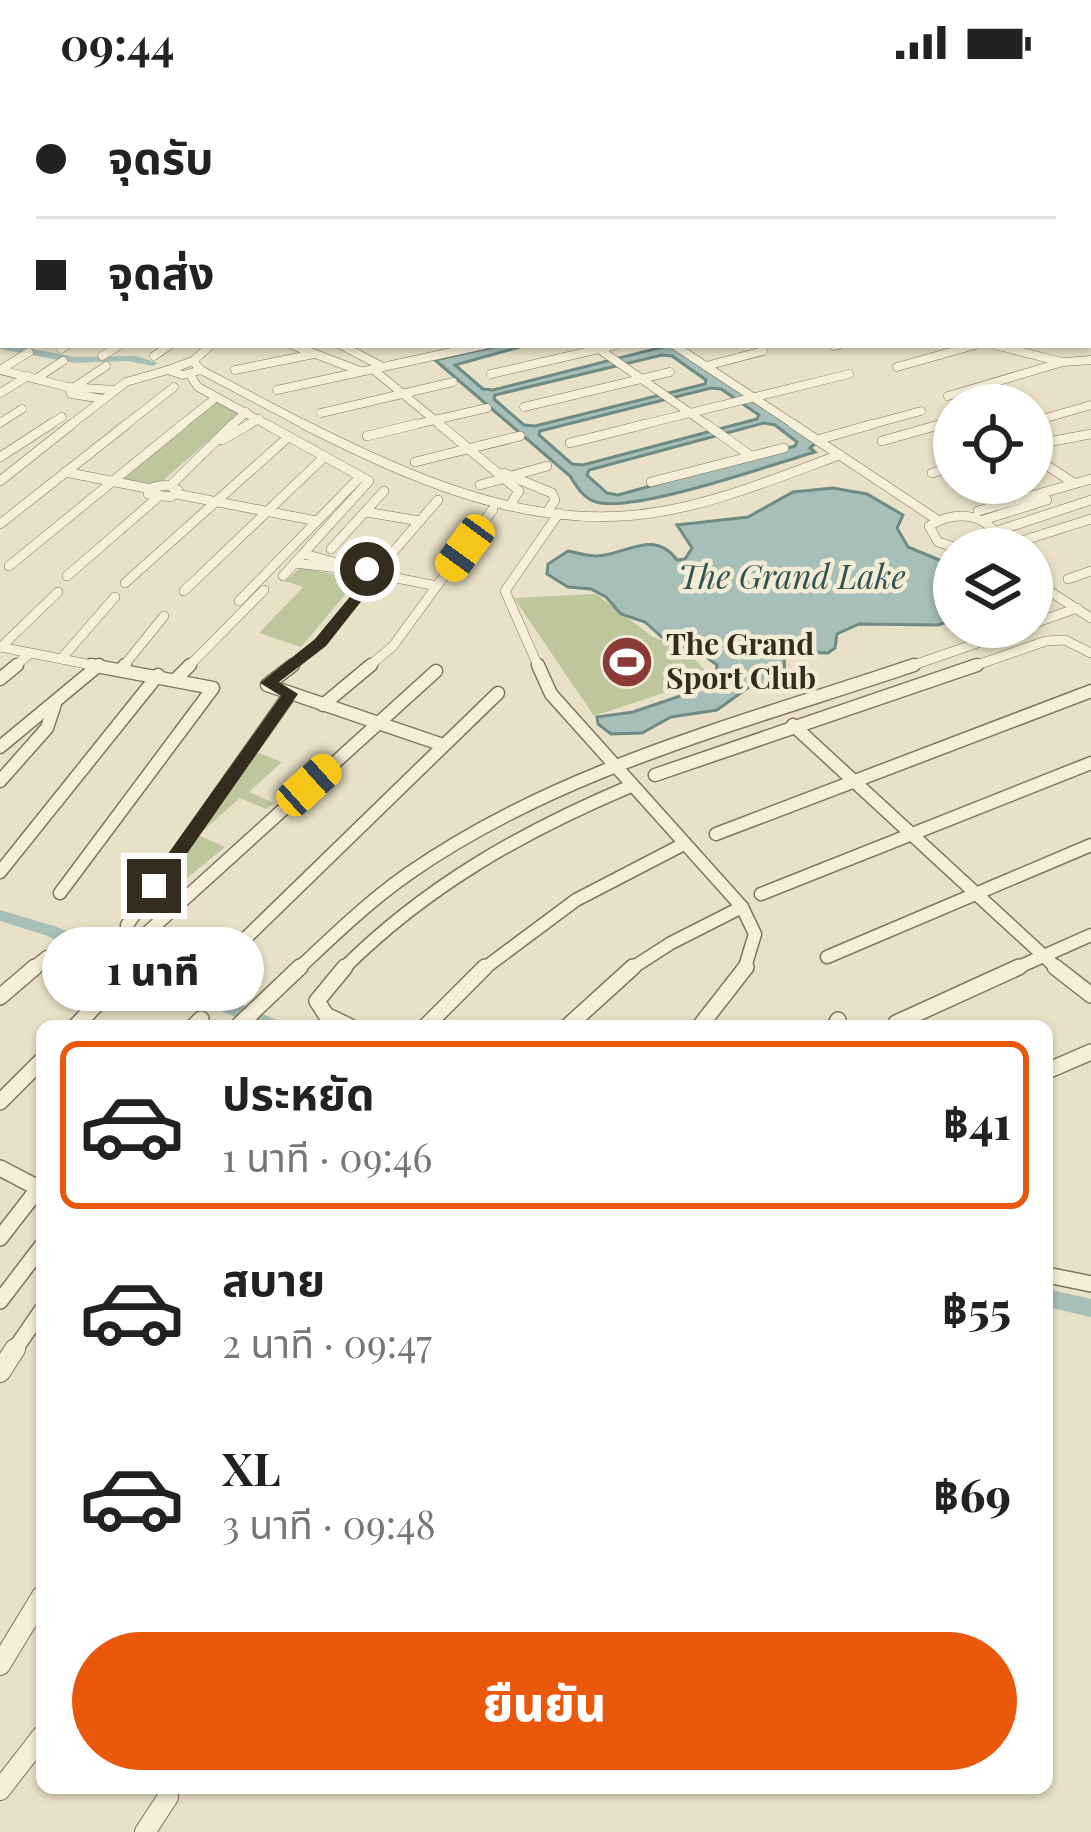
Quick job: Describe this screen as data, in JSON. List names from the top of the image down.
{
  "water": ["The Grand Lake"],
  "places": {
    "sports": ["The Grand Sport Club"]
  },
  "page": {
    "status": "09:44",
    "banner": ["จุดรับ", "จุดส่ง"],
    "bubble": "1 นาที",
    "list": [
      {
        "name": "ประหยัด",
        "note": "1 นาที · 09:46",
        "value": "฿41"
      },
      {
        "name": "สบาย",
        "note": "2 นาที · 09:47",
        "value": "฿55"
      },
      {
        "name": "XL",
        "note": "3 นาที · 09:48",
        "value": "฿69"
      }
    ],
    "buttons": "ยืนยัน"
  }
}
